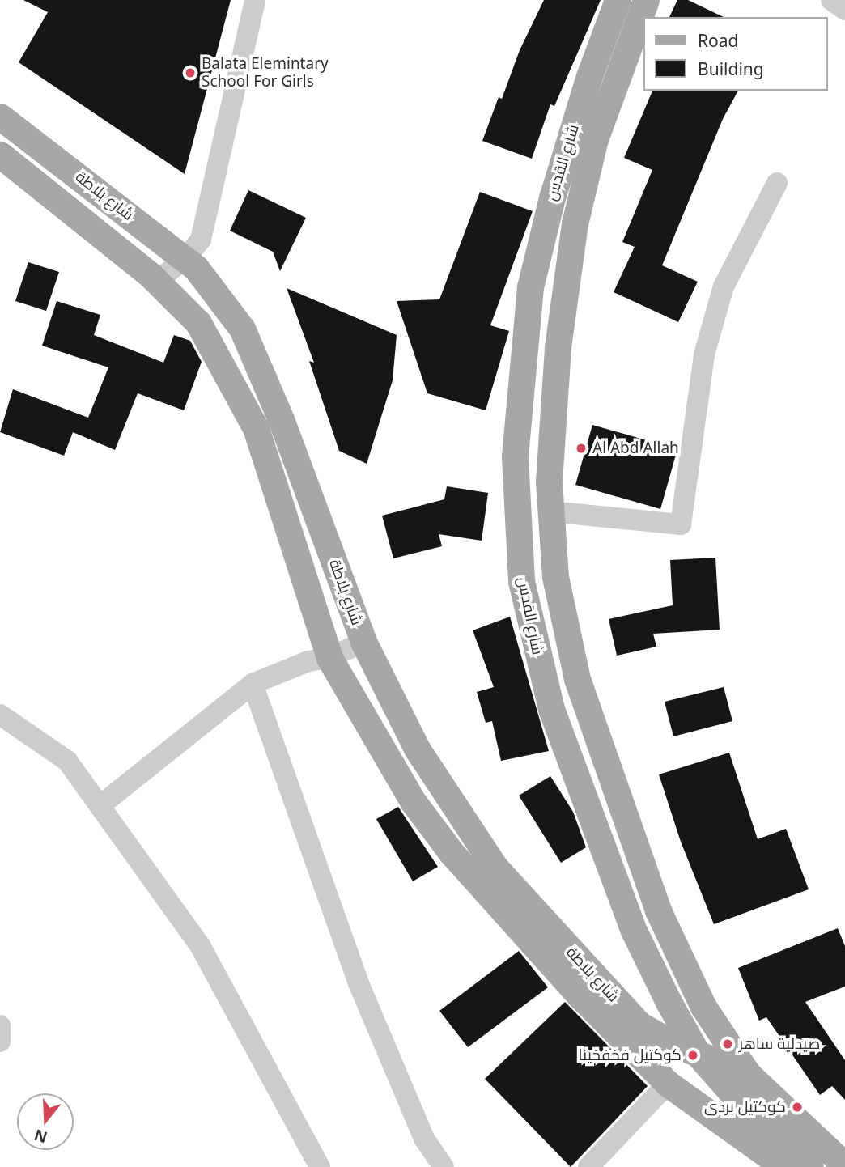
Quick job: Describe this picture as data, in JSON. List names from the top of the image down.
{
  "streets": {
    "main road": ["شارع القدس", "شارع بلاطة"]
  },
  "crossings": [
    ["شارع القدس", "شارع بلاطة"]
  ],
  "places": [
    "Balata Elemintary School For Girls",
    "Al Abd Allah",
    "صيدلية ساهر",
    "كوكتيل فخفخينا",
    "كوكتيل بردى"
  ],
  "legend": ["Road", "Building"],
  "north": "bottom"
}
